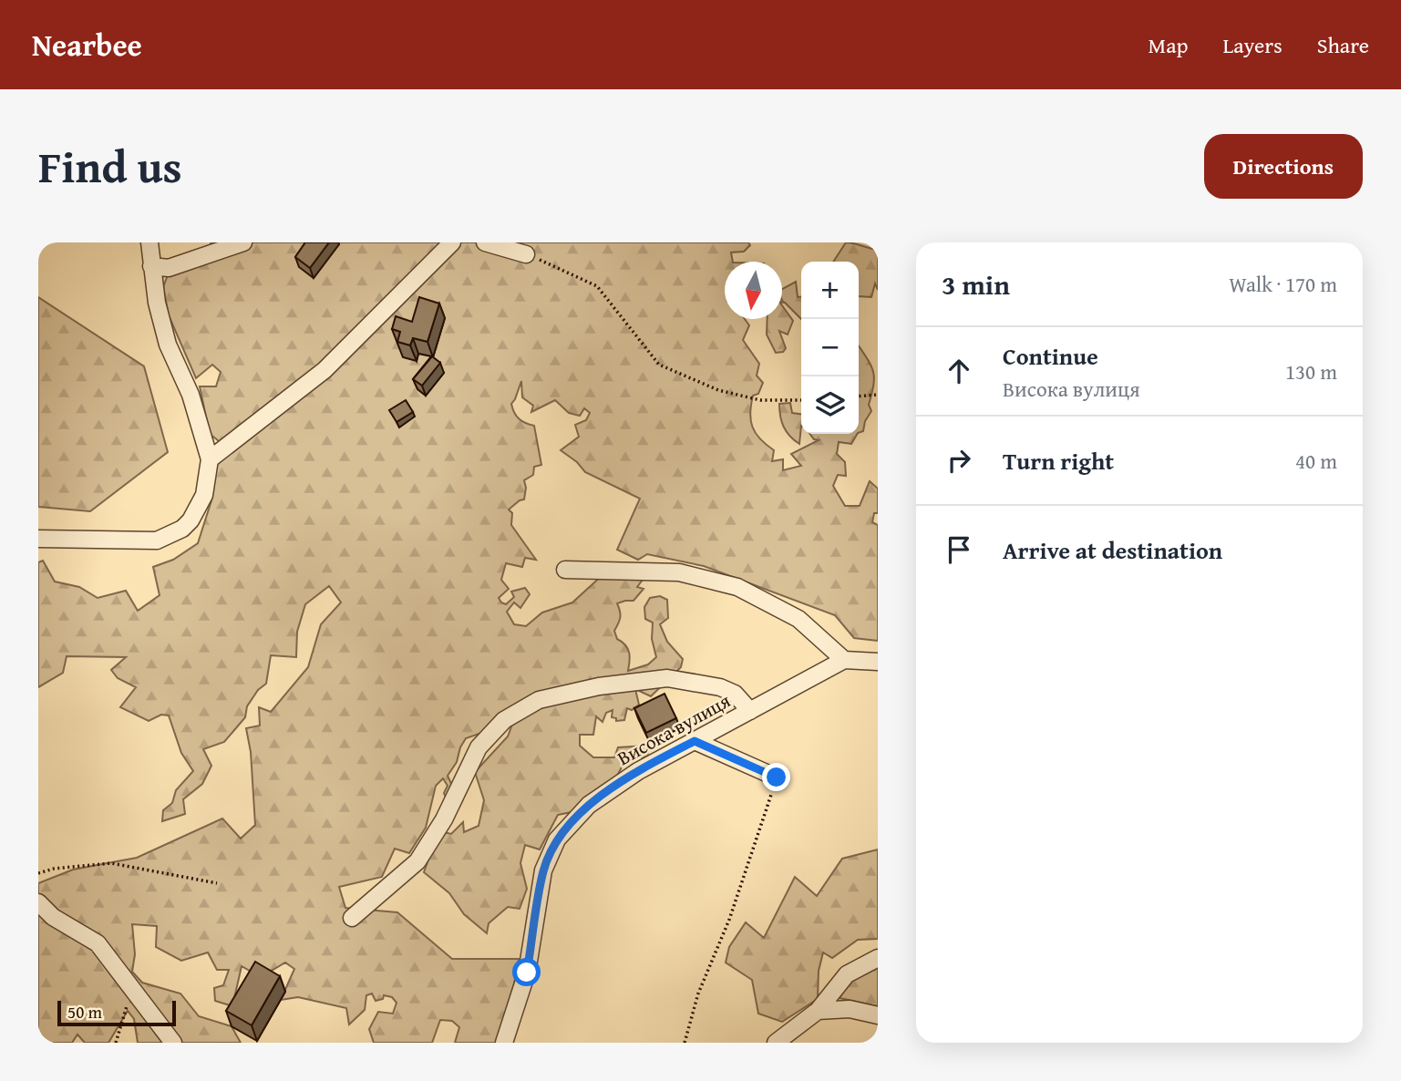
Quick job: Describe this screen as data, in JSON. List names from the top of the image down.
{
  "streets": {
    "street": ["Висока вулиця"]
  },
  "scale_bar": "50 m",
  "north": "bottom",
  "page": {
    "header": "Nearbee",
    "nav": ["Map", "Layers", "Share"],
    "title": "Find us",
    "buttons": "Directions",
    "heading": ["3 min", "Walk · 170 m"],
    "map_buttons": ["+", "−"],
    "list": [
      ["Continue", "Висока вулиця", "130 m"],
      ["Turn right", "40 m"],
      "Arrive at destination"
    ],
    "scale": "50 m"
  }
}
